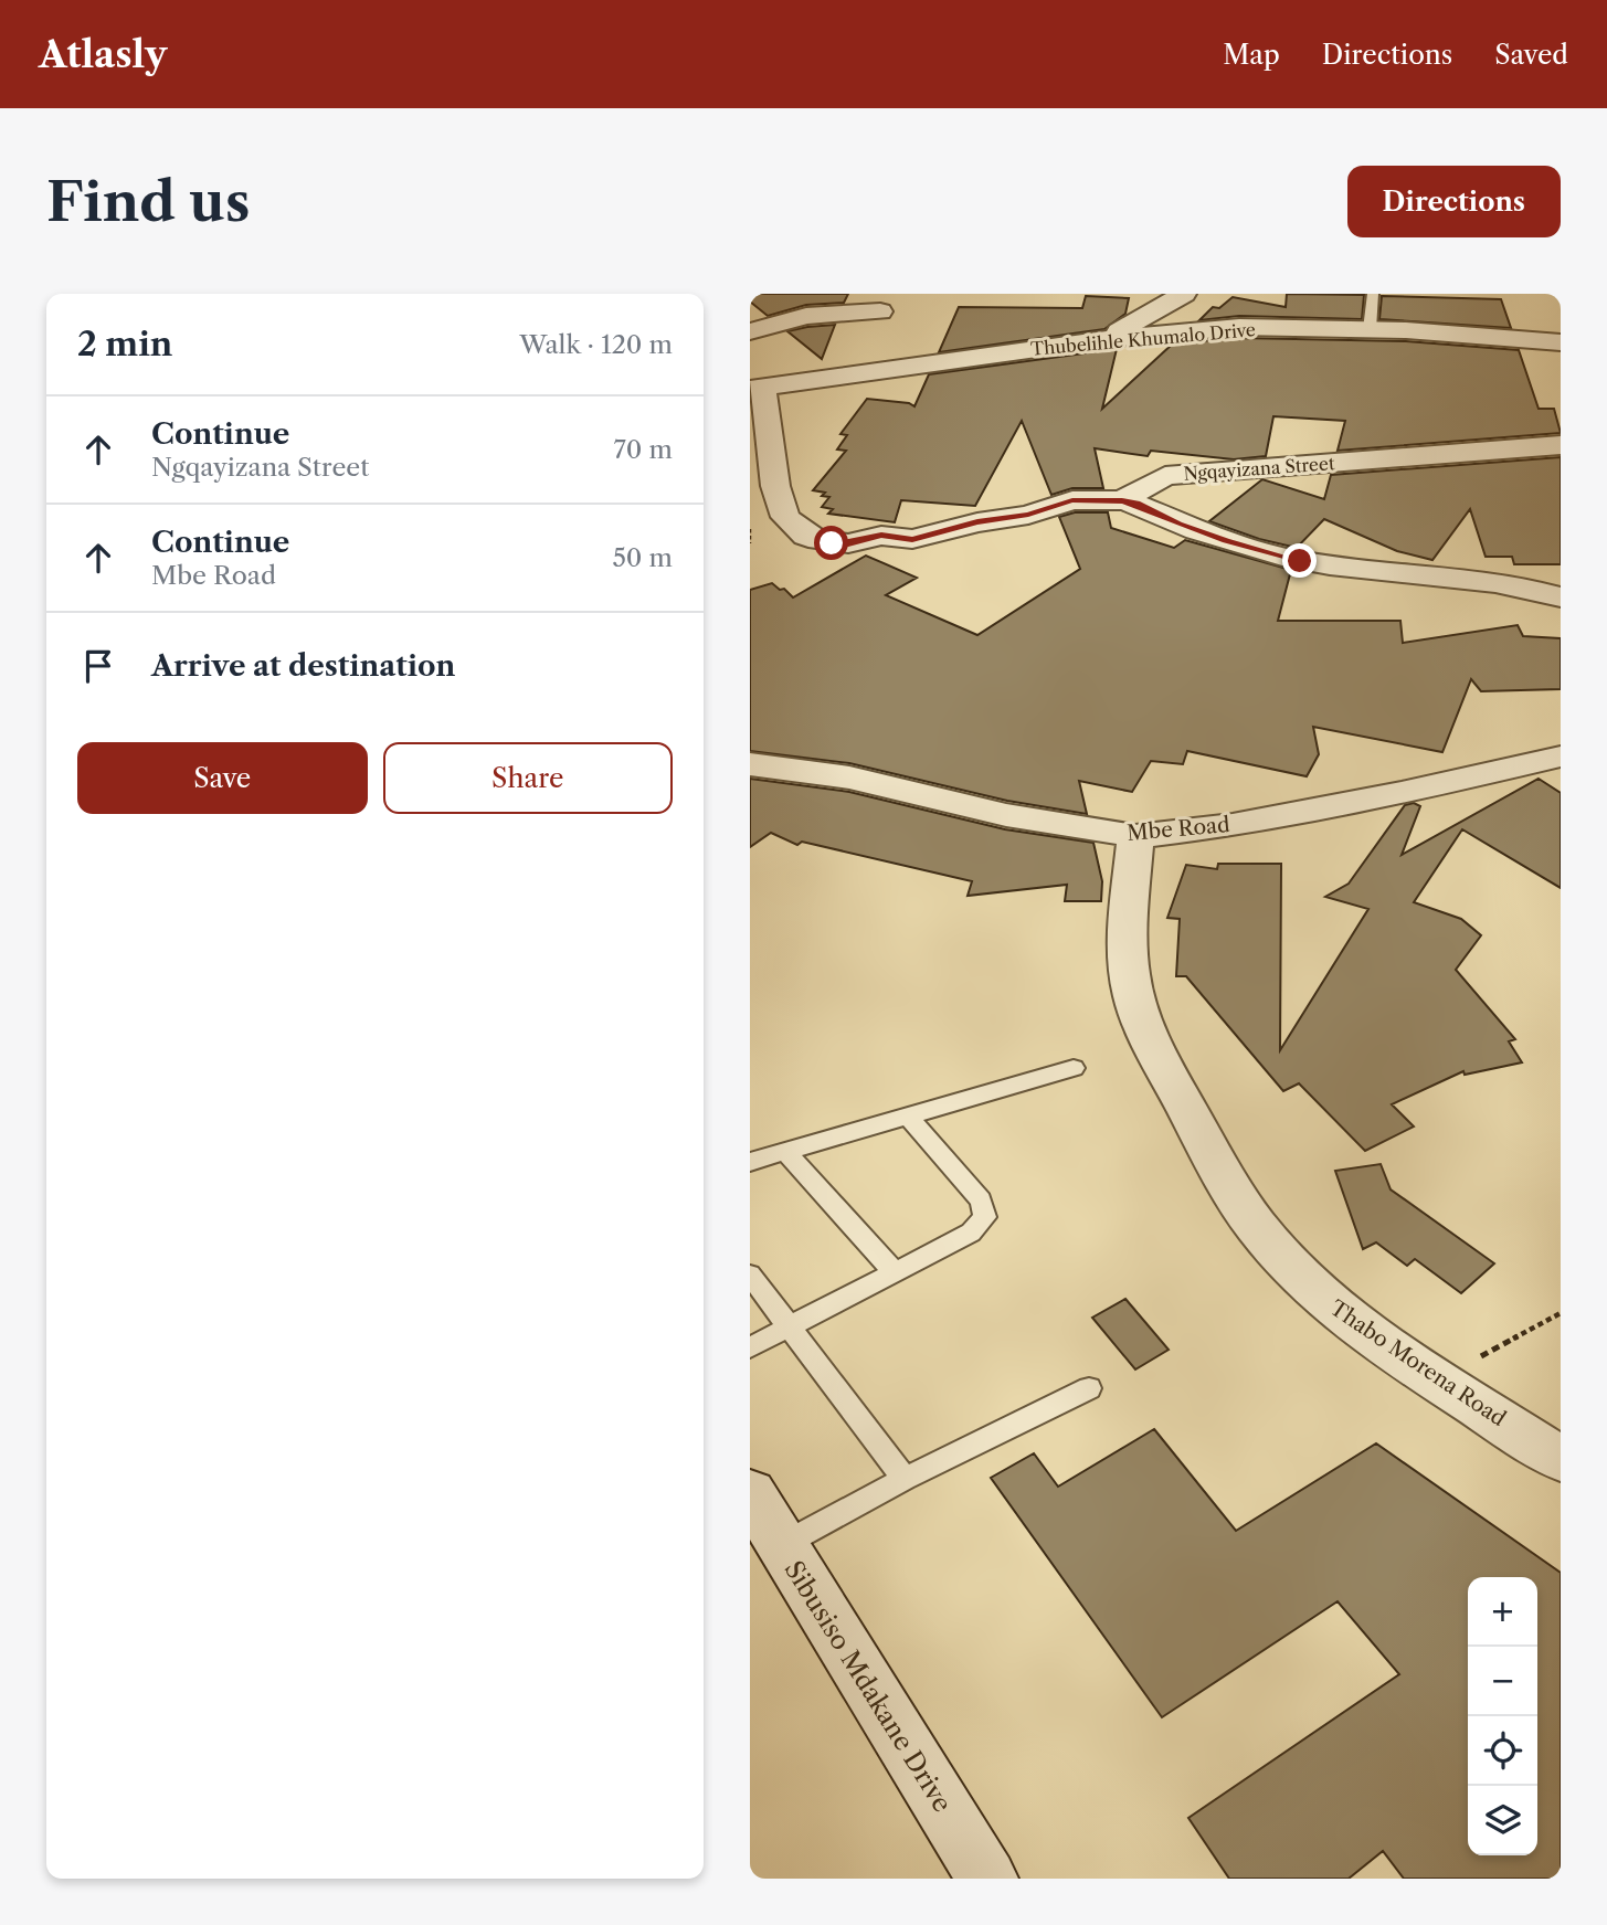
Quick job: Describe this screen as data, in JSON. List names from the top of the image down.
{
  "streets": {
    "street": [
      "Thubelihle Khumalo Drive",
      "Ngqayizana Street",
      "Mbe Road",
      "Thabo Morena Road",
      "Sibusiso Mdakane Drive"
    ]
  },
  "crossings": [
    ["Mbe Road", "Thabo Morena Road"]
  ],
  "page": {
    "header": "Atlasly",
    "nav": ["Map", "Directions", "Saved"],
    "buttons": [
      "Directions",
      ["Save", "Share"]
    ],
    "title": "Find us",
    "heading": ["2 min", "Walk · 120 m"],
    "list": [
      ["Continue", "Ngqayizana Street", "70 m"],
      ["Continue", "Mbe Road", "50 m"],
      "Arrive at destination"
    ],
    "map_buttons": ["+", "−"]
  }
}
